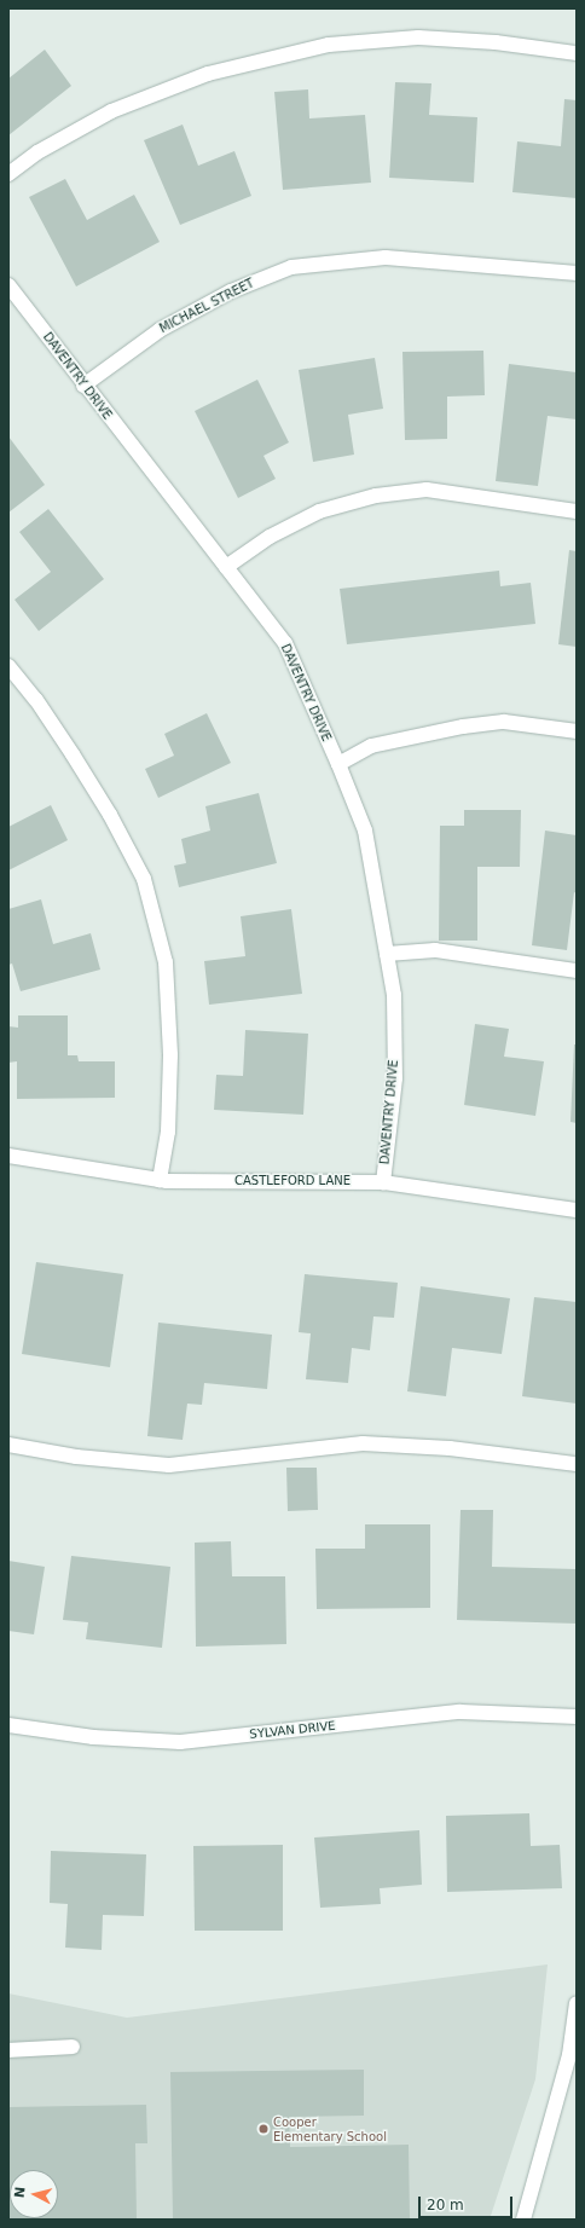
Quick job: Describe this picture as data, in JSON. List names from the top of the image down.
{
  "streets": {
    "street": [
      "MICHAEL STREET",
      "DAVENTRY DRIVE",
      "CASTLEFORD LANE",
      "SYLVAN DRIVE"
    ]
  },
  "crossings": [
    ["MICHAEL STREET", "DAVENTRY DRIVE"],
    ["DAVENTRY DRIVE", "CASTLEFORD LANE"]
  ],
  "places": ["Cooper Elementary School"],
  "scale_bar": "20 m",
  "north": "left"
}
